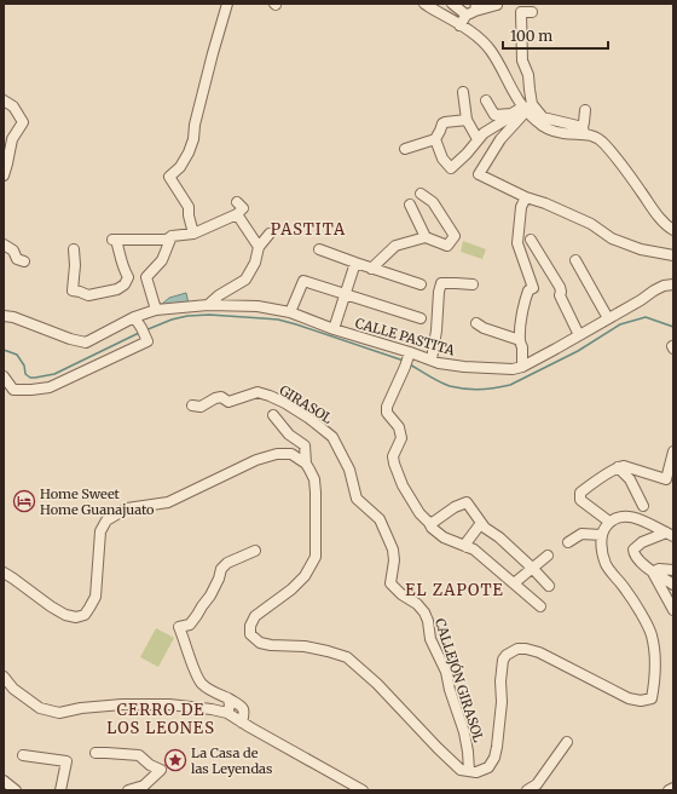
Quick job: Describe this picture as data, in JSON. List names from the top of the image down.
{
  "streets": {
    "street": ["CALLE PASTITA", "GIRASOL", "CALLEJÓN GIRASOL"]
  },
  "crossings": [
    ["GIRASOL", "CALLEJÓN GIRASOL"]
  ],
  "districts": ["PASTITA", "EL ZAPOTE", "CERRO DE LOS LEONES"],
  "places": {
    "hotel": ["Home Sweet Home Guanajuato"],
    "place": ["La Casa de las Leyendas"]
  },
  "scale_bar": "100 m"
}
